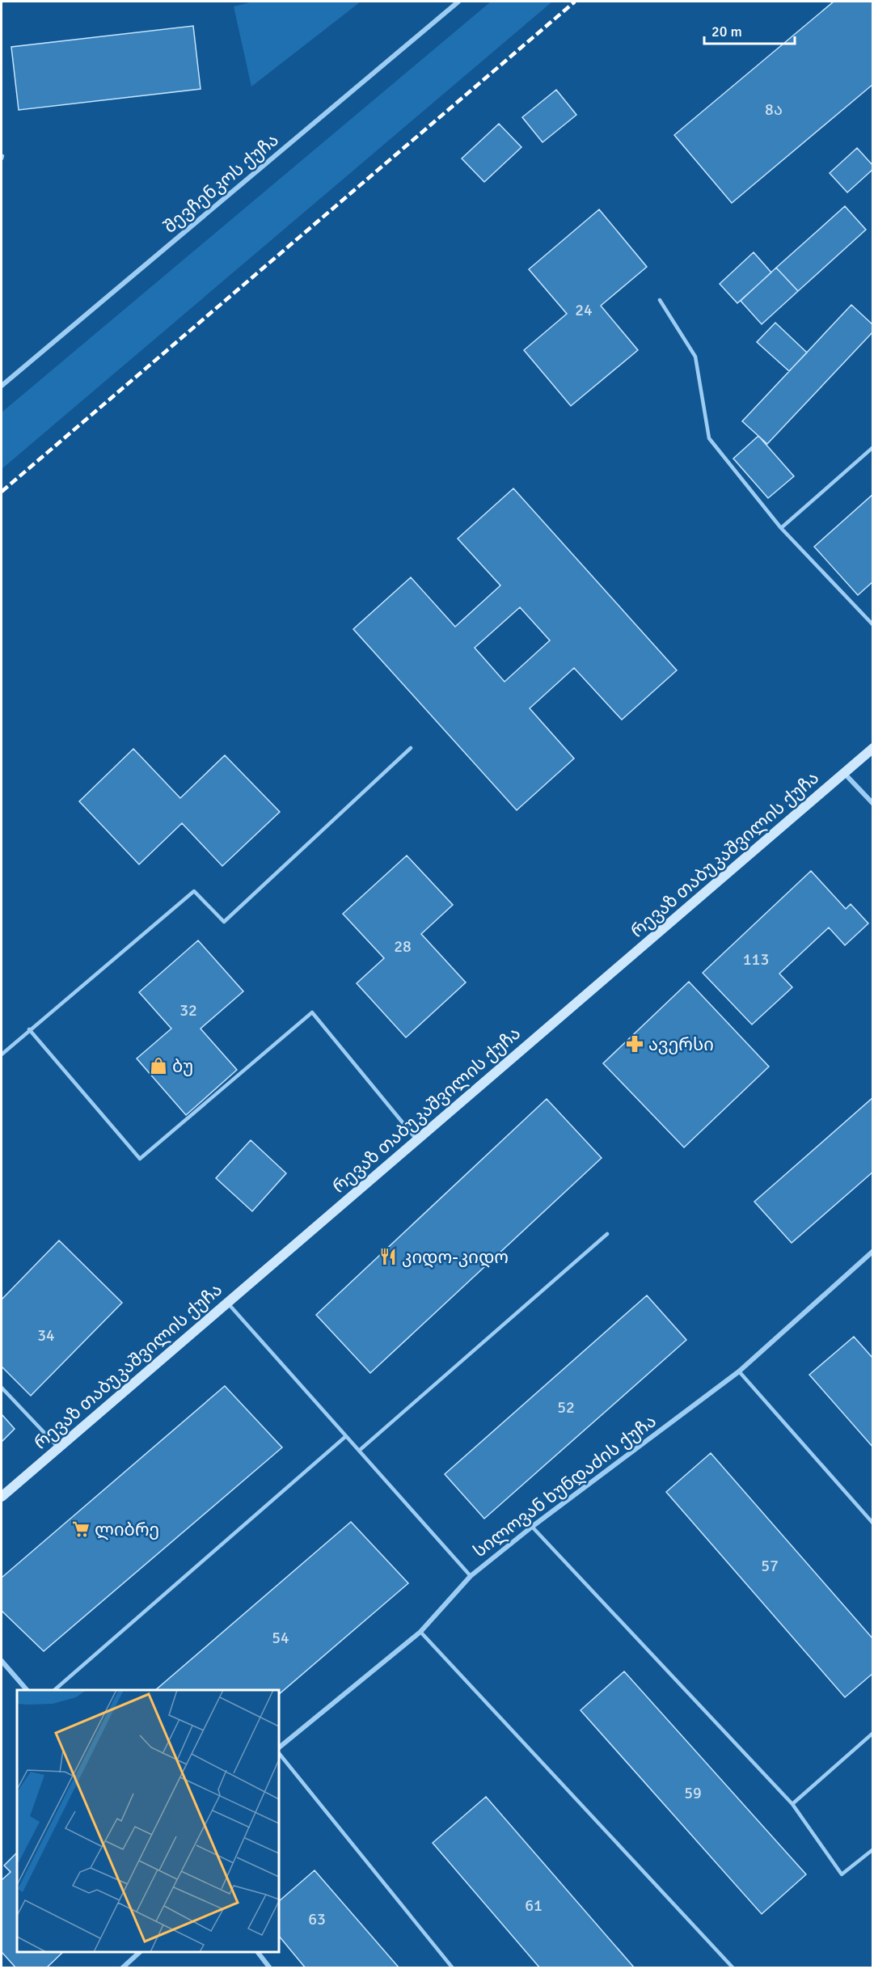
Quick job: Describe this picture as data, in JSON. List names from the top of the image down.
{
  "streets": {
    "main road": ["რევაზ თაბუკაშვილის ქუჩა"],
    "street": ["შევჩენკოს ქუჩა", "სილოვან ხუნდაძის ქუჩა"]
  },
  "places": {
    "pharmacy": ["ავერსი"],
    "shop": ["ბუ"],
    "restaurant": ["კიდო-კიდო"],
    "supermarket": ["ლიბრე"]
  },
  "house_numbers": [
    "8ა",
    "24",
    "28",
    "113",
    "32",
    "34",
    "52",
    "57",
    "54",
    "59",
    "61",
    "63"
  ],
  "scale_bar": "20 m"
}
